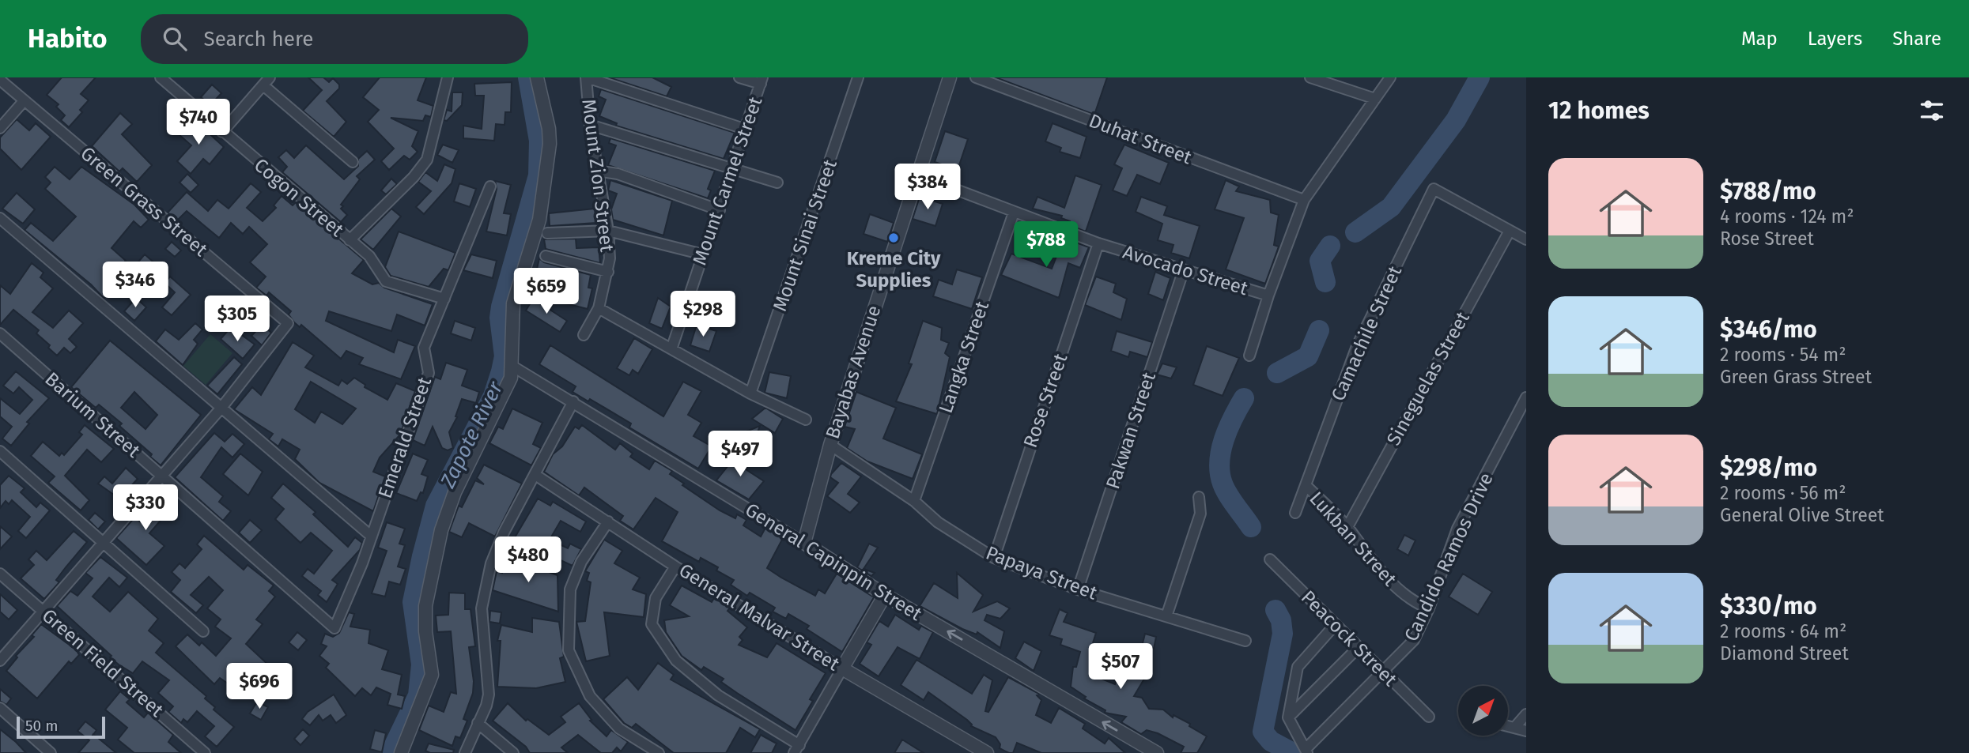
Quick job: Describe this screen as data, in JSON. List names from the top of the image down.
{
  "streets": {
    "street": [
      "Duhat Street",
      "Mount Zion Street",
      "Mount Carmel Street",
      "Cogon Street",
      "Green Grass Street",
      "Mount Sinai Street",
      "Avocado Street",
      "Camachile Street",
      "Langka Street",
      "Bayabas Avenue",
      "Sineguelas Street",
      "Rose Street",
      "Barium Street",
      "Pakwan Street",
      "Emerald Street",
      "Lukban Street",
      "Candido Ramos Drive",
      "General Capinpin Street",
      "Papaya Street",
      "General Malvar Street",
      "Peacock Street",
      "Green Field Street"
    ]
  },
  "crossings": [
    ["Cogon Street", "Emerald Street"],
    ["Avocado Street", "Langka Street"],
    ["Avocado Street", "Bayabas Avenue"],
    ["Avocado Street", "Rose Street"],
    ["Avocado Street", "Pakwan Street"],
    ["Camachile Street", "Sineguelas Street"],
    ["Camachile Street", "Lukban Street"],
    ["Langka Street", "Papaya Street"],
    ["Bayabas Avenue", "General Capinpin Street"],
    ["Bayabas Avenue", "Papaya Street"],
    ["Sineguelas Street", "Lukban Street"],
    ["Rose Street", "Papaya Street"],
    ["Barium Street", "Emerald Street"],
    ["Pakwan Street", "Papaya Street"],
    ["Lukban Street", "Candido Ramos Drive"],
    ["Candido Ramos Drive", "Peacock Street"]
  ],
  "one_way": ["General Capinpin Street"],
  "water": ["Zapote River"],
  "places": ["Kreme City Supplies"],
  "scale_bar": "50 m",
  "north": "top right",
  "page": {
    "header": "Habito",
    "search": "Search here",
    "nav": ["Map", "Layers", "Share"],
    "heading": "12 homes",
    "price": [
      "$740",
      "$384",
      "$788",
      "$346",
      "$659",
      "$298",
      "$305",
      "$497",
      "$330",
      "$480",
      "$507",
      "$696"
    ],
    "list": [
      {
        "name": "$788/mo",
        "note": "4 rooms · 124 m² · Rose Street"
      },
      {
        "name": "$346/mo",
        "note": "2 rooms · 54 m² · Green Grass Street"
      },
      {
        "name": "$298/mo",
        "note": "2 rooms · 56 m² · General Olive Street"
      },
      {
        "name": "$330/mo",
        "note": "2 rooms · 64 m² · Diamond Street"
      }
    ],
    "scale": "50 m"
  }
}
